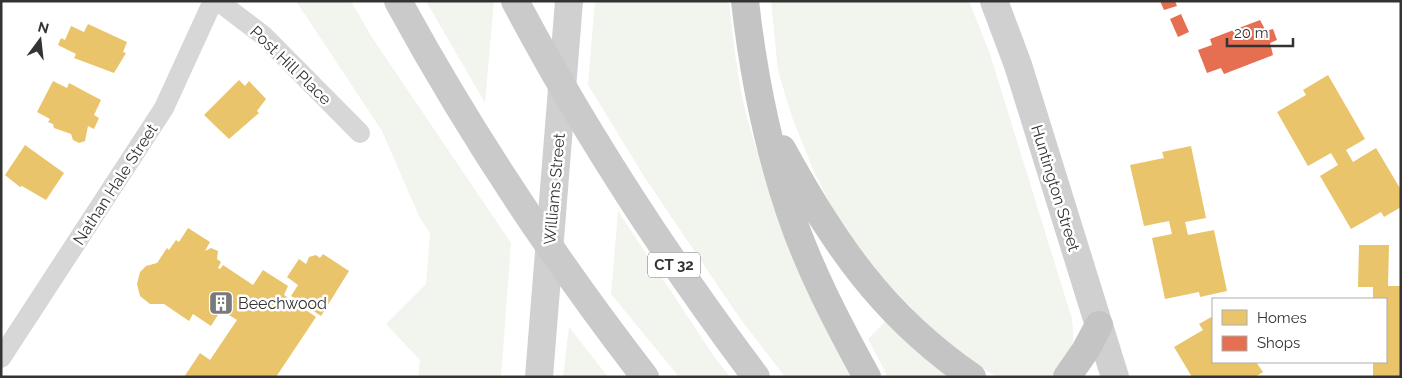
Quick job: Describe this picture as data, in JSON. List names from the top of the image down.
{
  "streets": {
    "main road": ["Huntington Street", "Williams Street", "CT 32"],
    "street": ["Post Hill Place", "Nathan Hale Street"]
  },
  "places": {
    "building": ["Beechwood"]
  },
  "legend": ["Homes", "Shops"],
  "scale_bar": "20 m",
  "north": "top"
}
